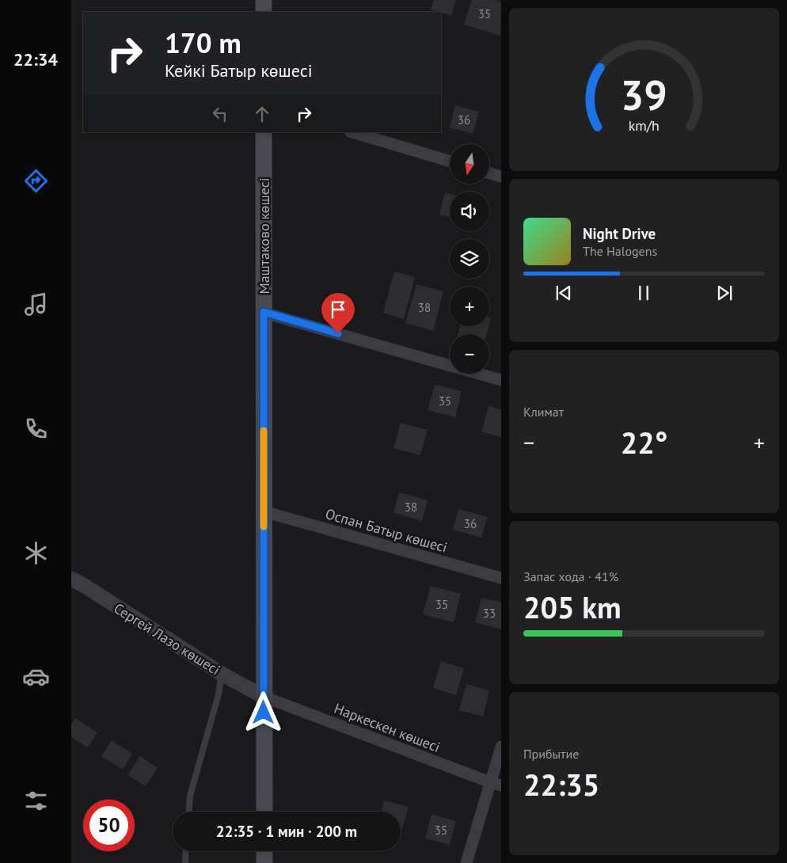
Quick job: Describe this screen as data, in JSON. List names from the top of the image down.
{
  "streets": {
    "main road": ["Маштаково көшесі"],
    "street": ["Оспан Батыр көшесі", "Сергей Лазо көшесі", "Наркескен көшесі"]
  },
  "crossings": [
    ["Маштаково көшесі", "Оспан Батыр көшесі"],
    ["Маштаково көшесі", "Сергей Лазо көшесі"],
    ["Маштаково көшесі", "Наркескен көшесі"],
    ["Сергей Лазо көшесі", "Наркескен көшесі"]
  ],
  "house_numbers": [
    "35",
    "36",
    "38",
    "35",
    "38",
    "36",
    "35",
    "33",
    "35"
  ],
  "north": "bottom",
  "page": {
    "tabs": "22:34",
    "turn": ["170 m", "Кейкі Батыр көшесі"],
    "map_buttons": ["+", "−"],
    "song": ["Night Drive", "The Halogens"],
    "tile": [
      "Климат",
      ["Запас хода · 41%", "205 km"],
      ["Прибытие", "22:35"]
    ],
    "heat": ["−", "22°", "+"],
    "limit": "50",
    "trip": "22:35 · 1 мин · 200 m",
    "gauge": ["39", "km/h"]
  }
}
